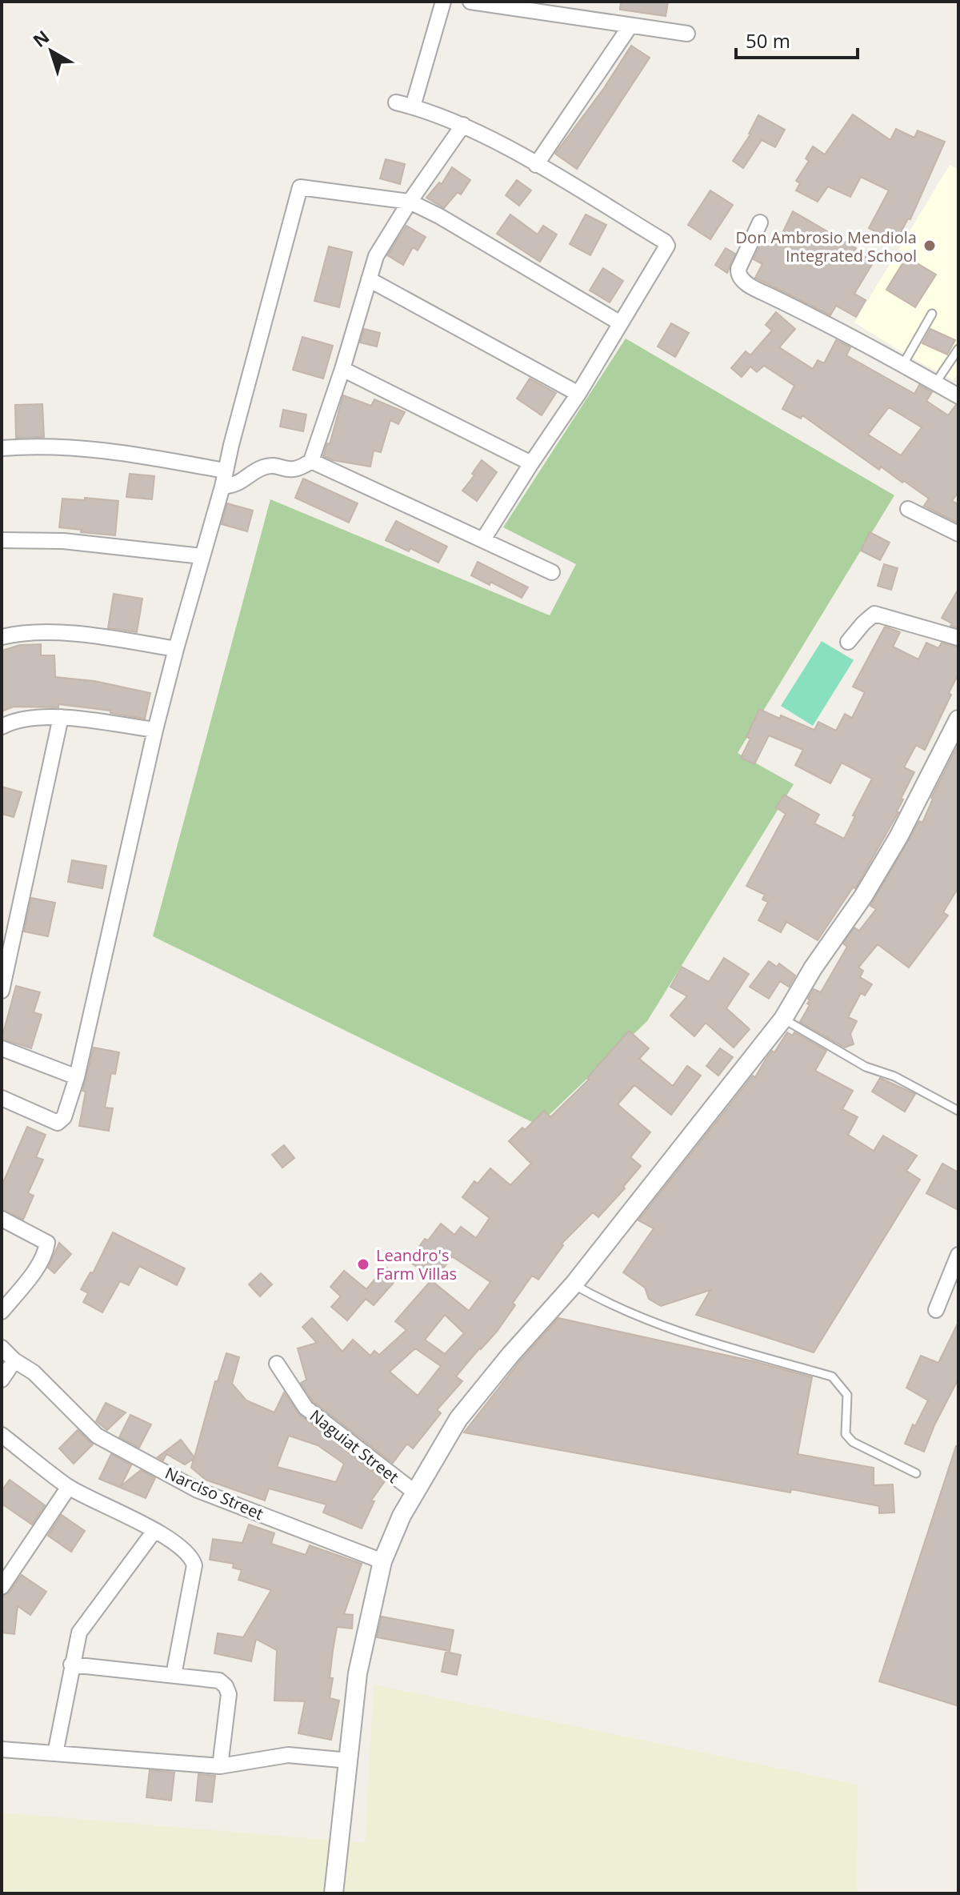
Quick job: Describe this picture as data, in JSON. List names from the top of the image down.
{
  "streets": {
    "street": ["Naguiat Street", "Narciso Street"]
  },
  "places": ["Don Ambrosio Mendiola Integrated School", "Leandro's Farm Villas"],
  "scale_bar": "50 m",
  "north": "top left"
}
